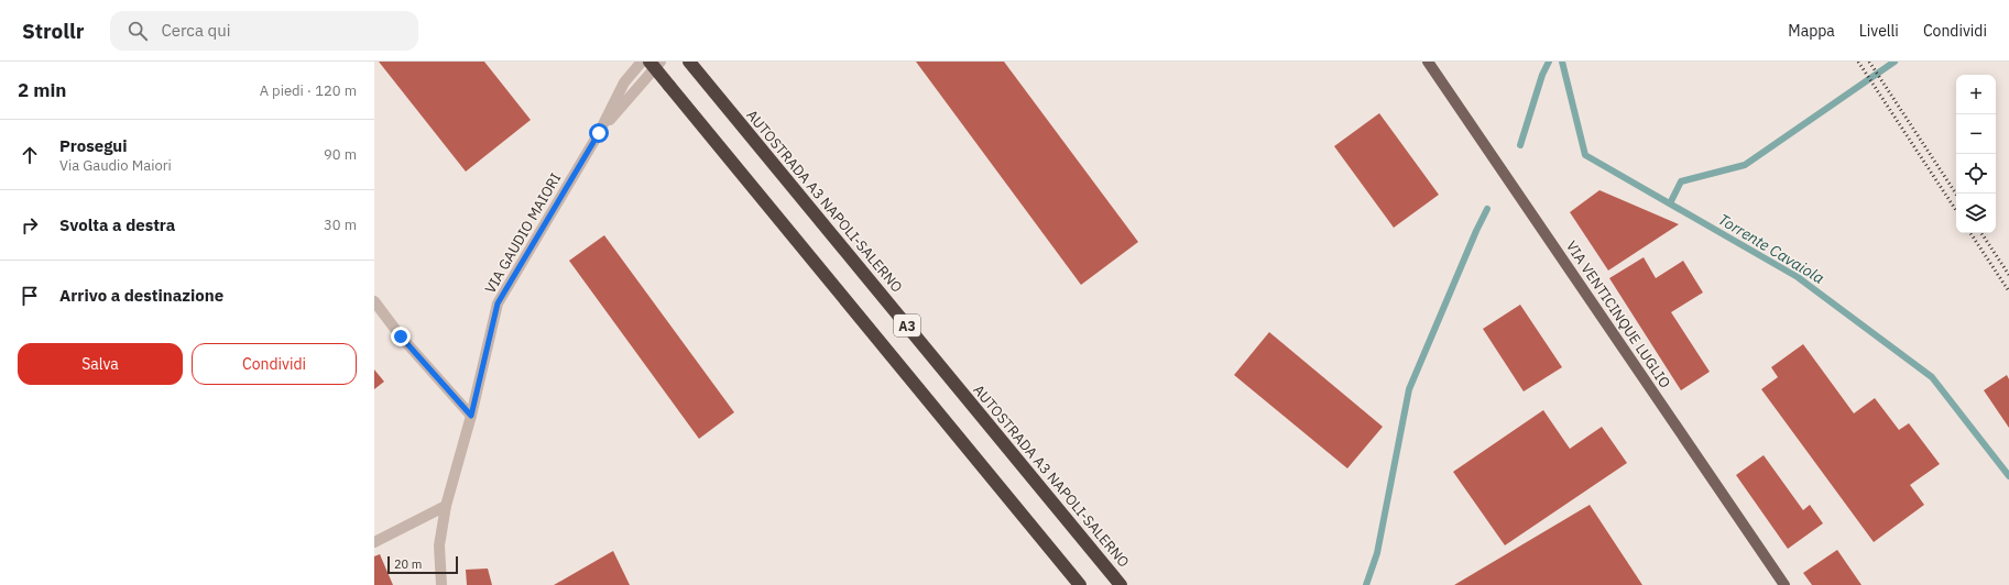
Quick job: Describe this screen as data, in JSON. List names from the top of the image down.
{
  "streets": {
    "highway": ["AUTOSTRADA A3 NAPOLI-SALERNO", "A3"],
    "main road": ["VIA VENTICINQUE LUGLIO"],
    "street": ["VIA GAUDIO MAIORI"]
  },
  "water": ["Torrente Cavaiola"],
  "scale_bar": "20 m",
  "page": {
    "header": "Strollr",
    "search": "Cerca qui",
    "nav": ["Mappa", "Livelli", "Condividi"],
    "heading": ["2 min", "A piedi · 120 m"],
    "map_buttons": ["+", "−"],
    "list": [
      ["Prosegui", "Via Gaudio Maiori", "90 m"],
      ["Svolta a destra", "30 m"],
      "Arrivo a destinazione"
    ],
    "buttons": ["Salva", "Condividi"],
    "scale": "20 m"
  }
}
